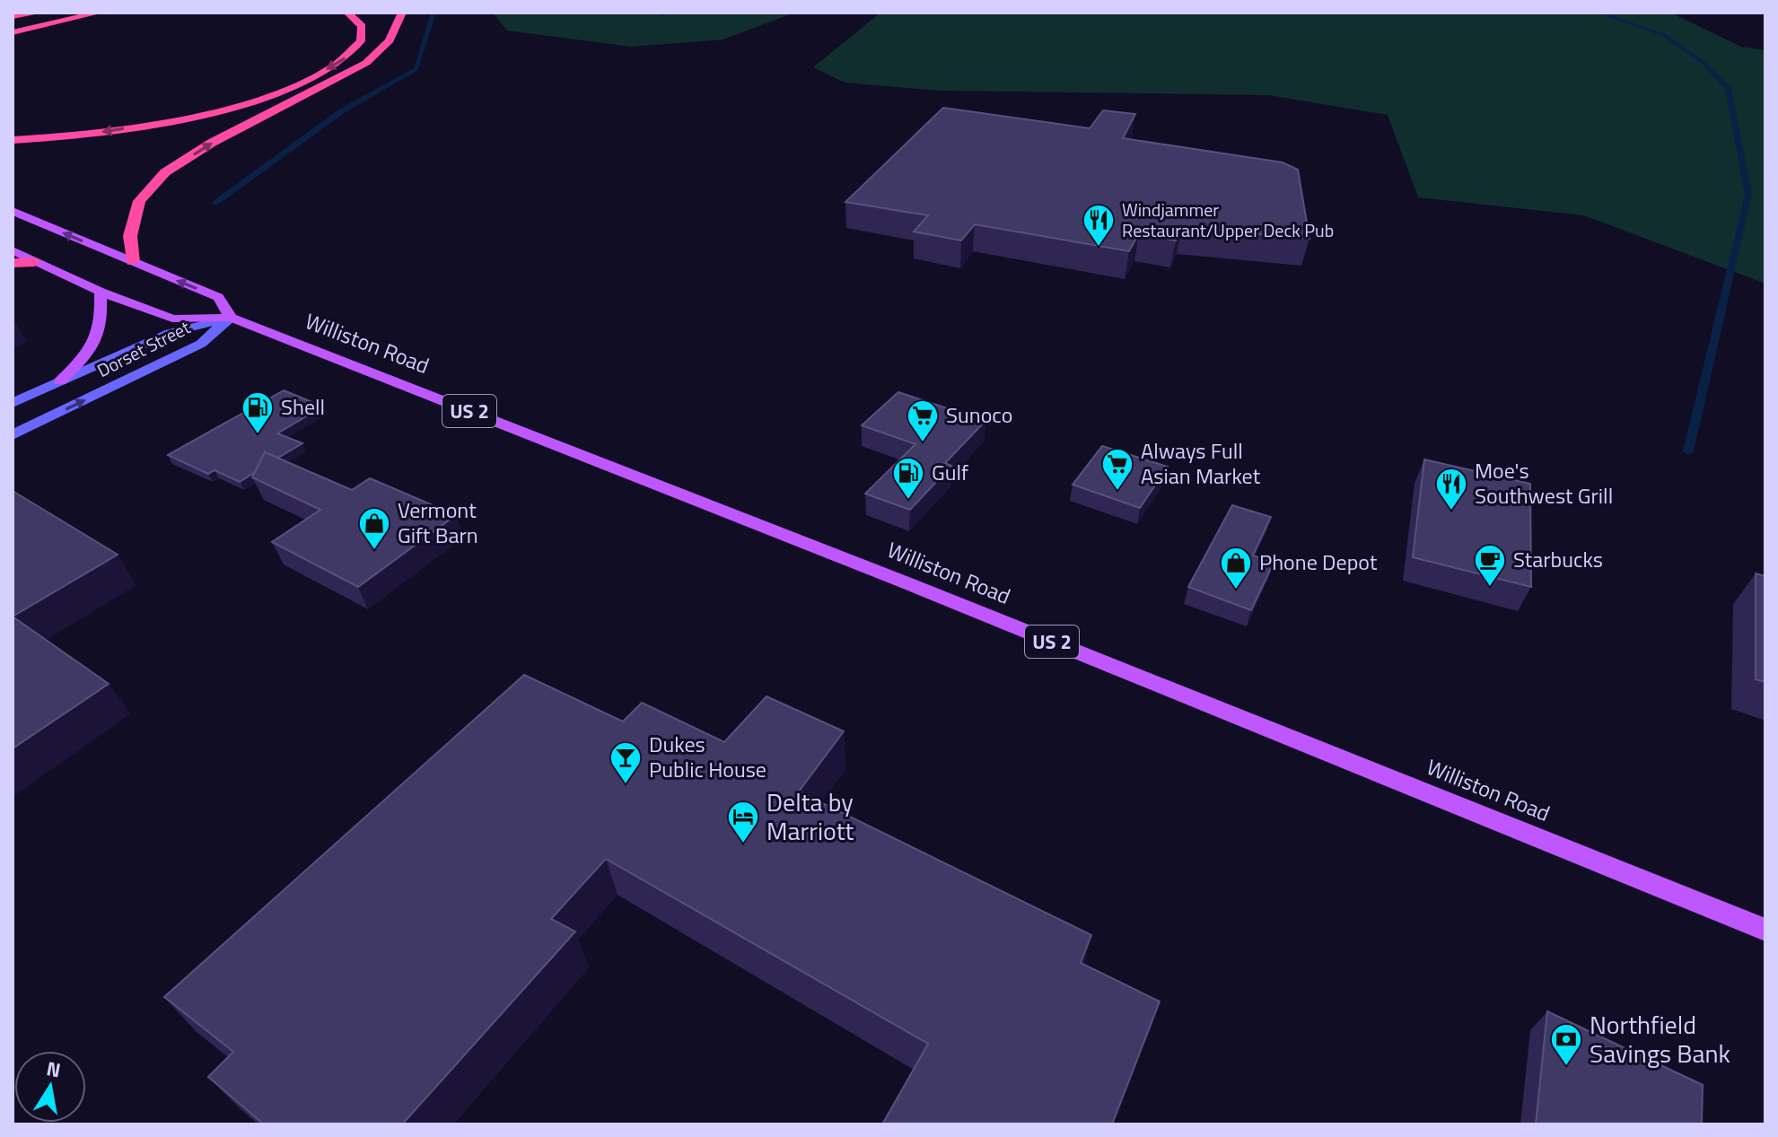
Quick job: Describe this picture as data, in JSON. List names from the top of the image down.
{
  "streets": {
    "main road": ["Williston Road", "Dorset Street", "US 2"]
  },
  "crossings": [
    ["Williston Road", "Dorset Street"]
  ],
  "places": {
    "restaurant": ["Windjammer Restaurant/Upper Deck Pub", "Moe's Southwest Grill"],
    "fuel station": ["Shell", "Gulf"],
    "supermarket": ["Sunoco", "Always Full Asian Market"],
    "shop": ["Vermont Gift Barn", "Phone Depot"],
    "cafe": ["Starbucks"],
    "bar": ["Dukes Public House"],
    "hotel": ["Delta by Marriott"],
    "bank": ["Northfield Savings Bank"]
  },
  "north": "top"
}
